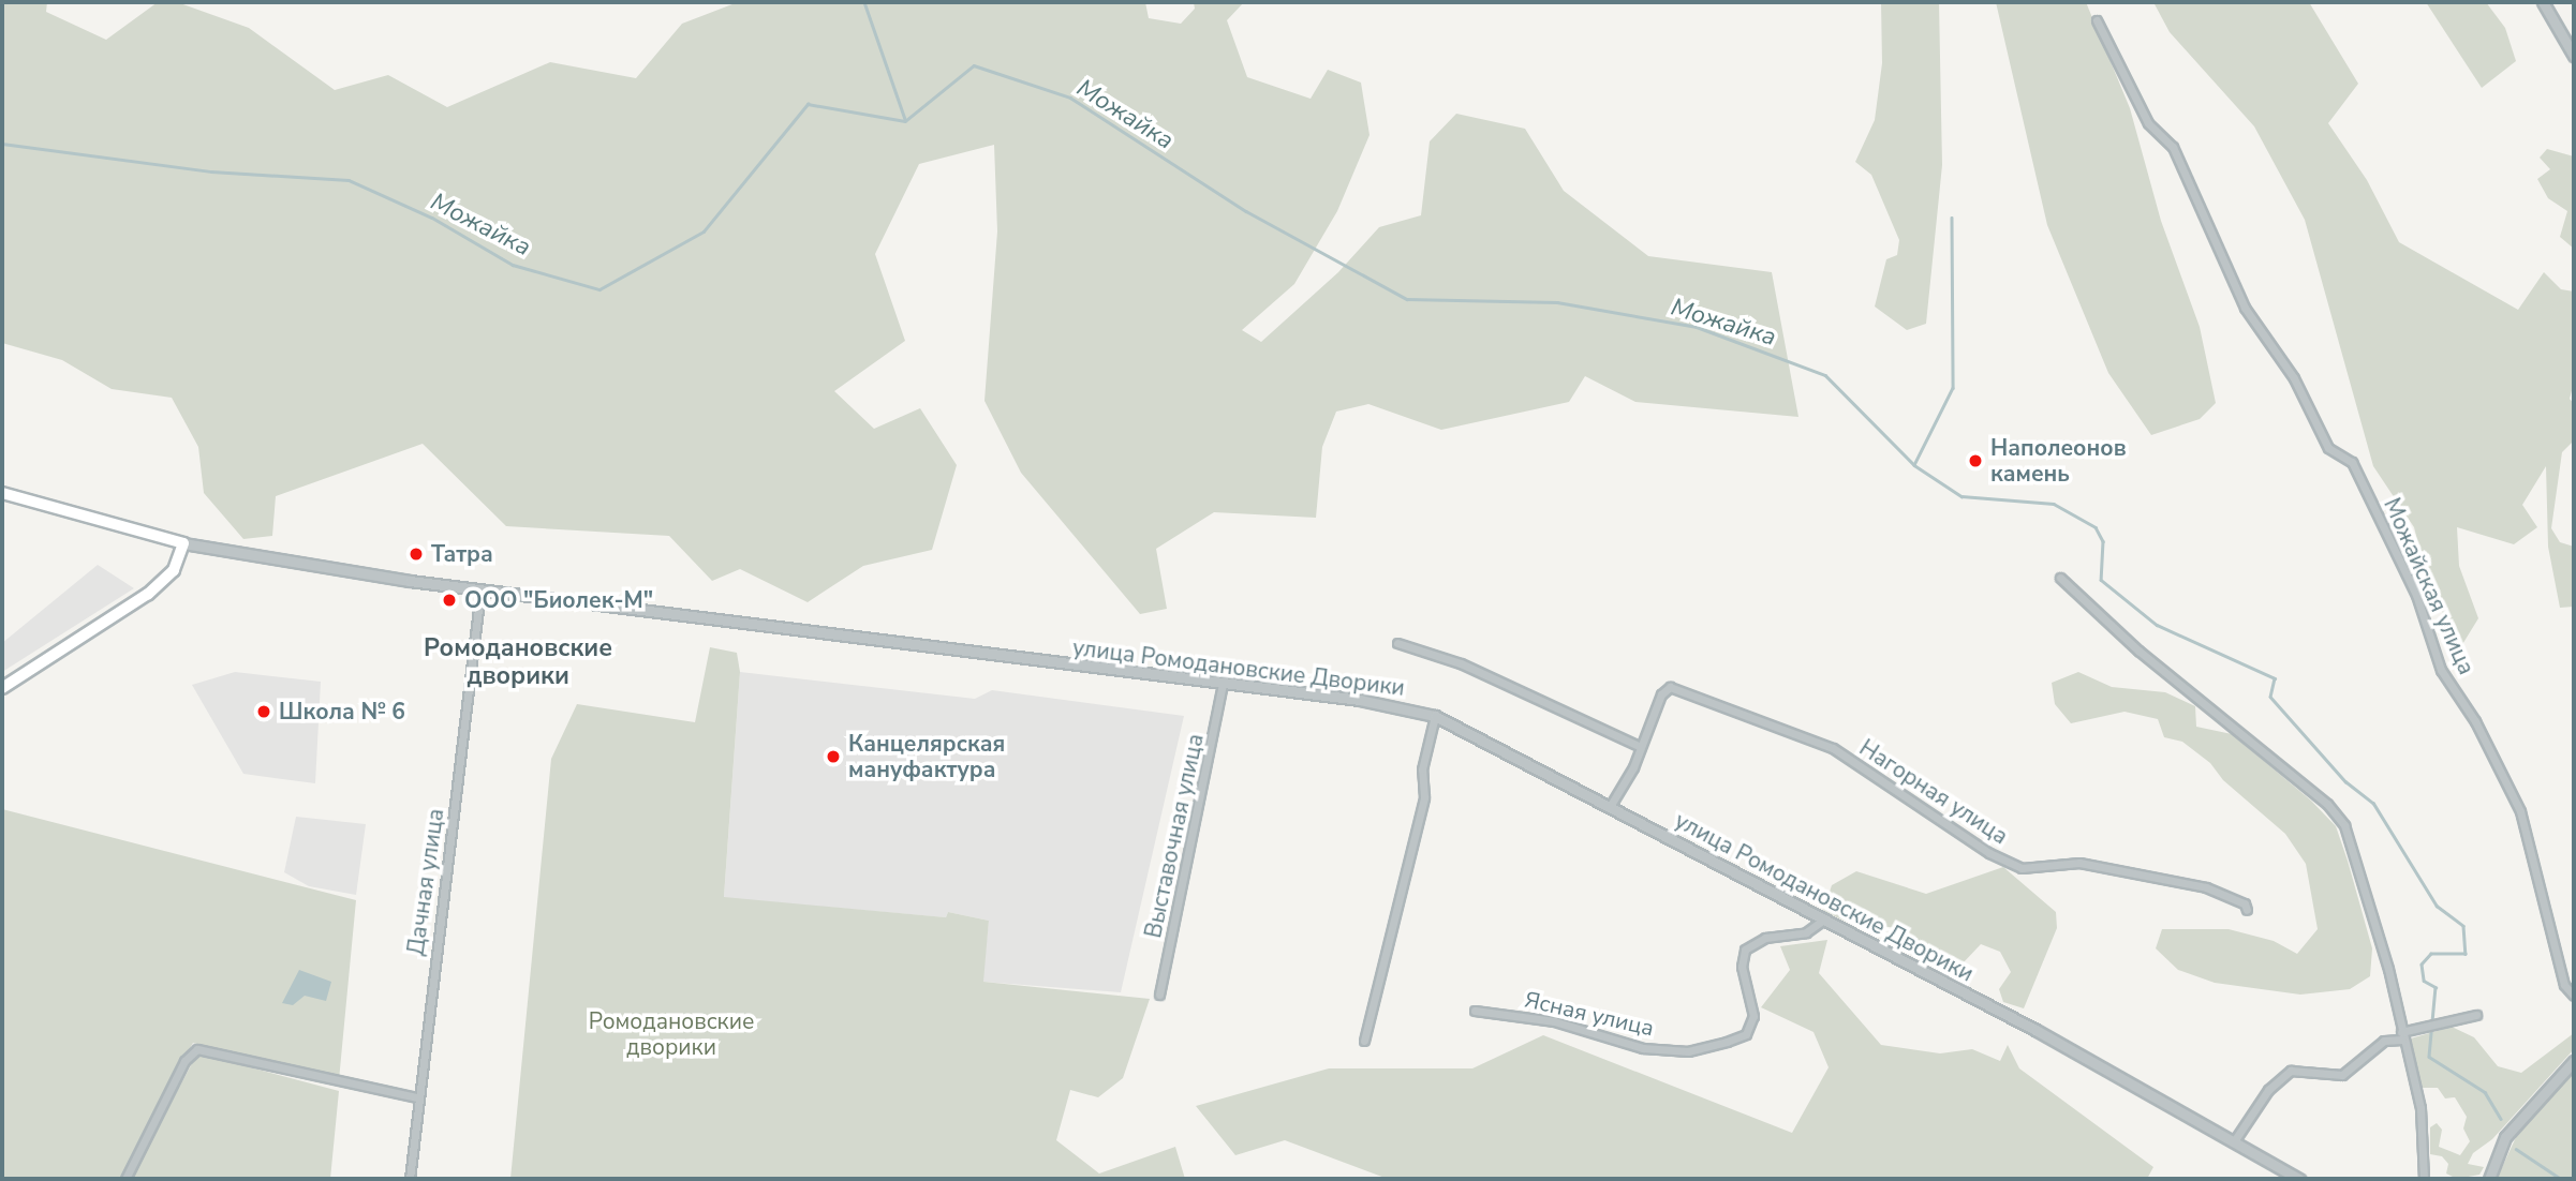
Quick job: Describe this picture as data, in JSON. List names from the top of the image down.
{
  "streets": {
    "street": [
      "Можайская улица",
      "улица Ромодановские Дворики",
      "Нагорная улица",
      "Выставочная улица",
      "Дачная улица",
      "Ясная улица"
    ]
  },
  "crossings": [
    ["улица Ромодановские Дворики", "Нагорная улица"],
    ["улица Ромодановские Дворики", "Выставочная улица"],
    ["улица Ромодановские Дворики", "Дачная улица"],
    ["улица Ромодановские Дворики", "Ясная улица"]
  ],
  "districts": ["Ромодановские дворики"],
  "water": ["Можайка"],
  "parks": ["Ромодановские дворики"],
  "places": [
    "Наполеонов камень",
    "Татра",
    "ООО \"Биолек-М\"",
    "Школа № 6",
    "Канцелярская мануфактура"
  ]
}
